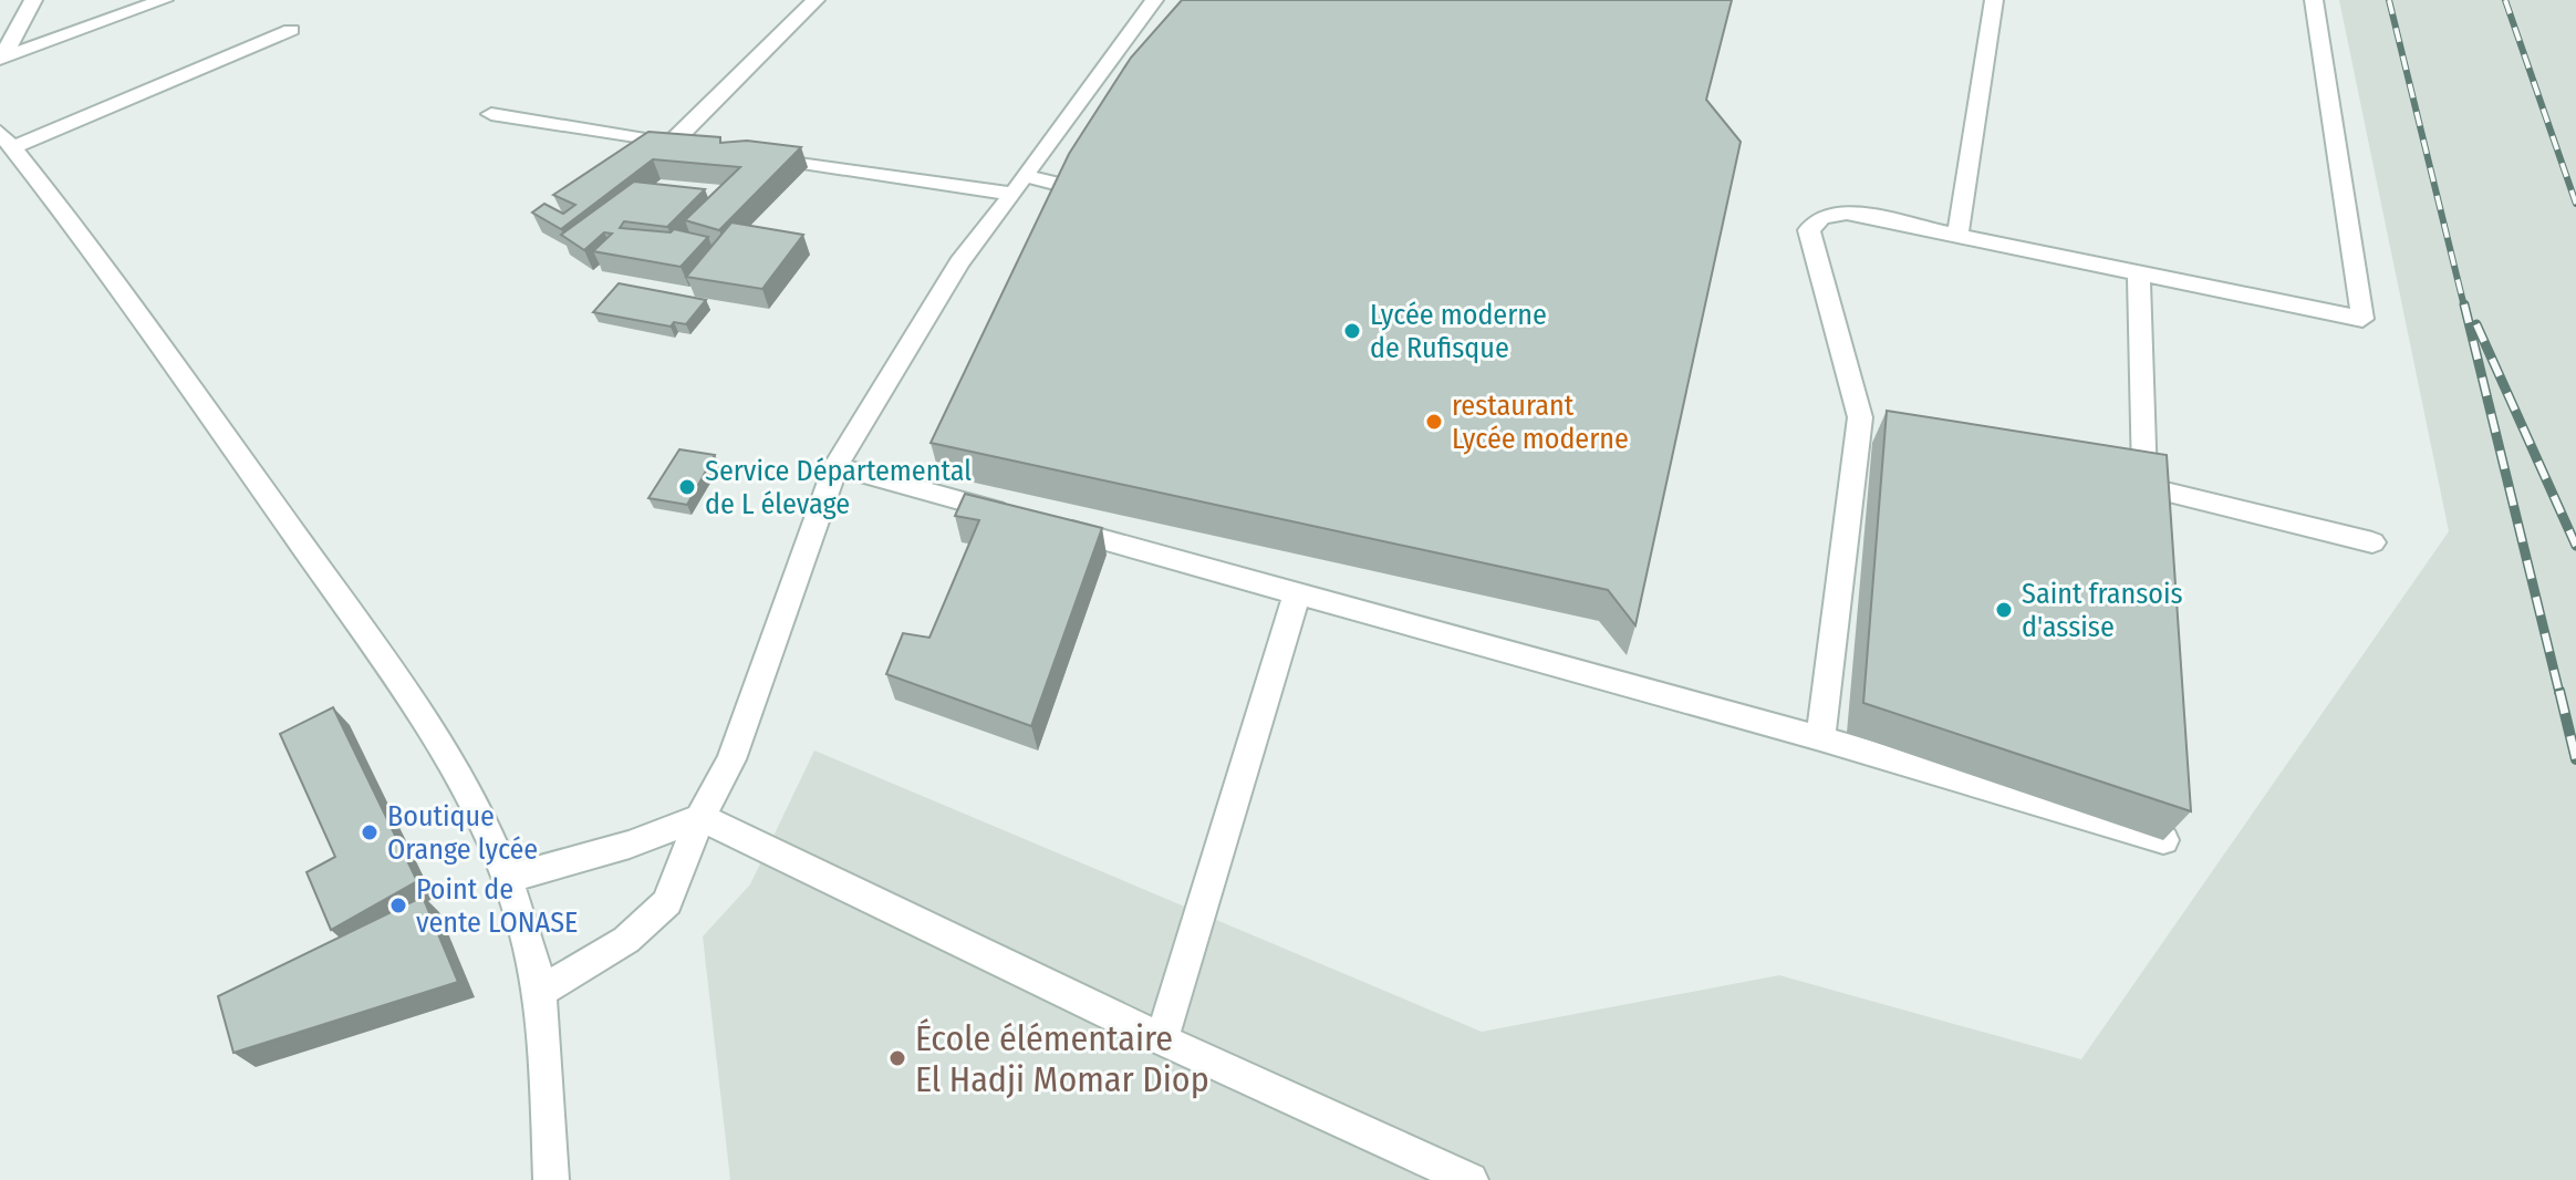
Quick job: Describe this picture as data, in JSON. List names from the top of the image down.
{
  "places": [
    "Lycée moderne de Rufisque",
    "restaurant Lycée moderne",
    "Service Départemental de L élevage",
    "Saint fransois d'assise",
    "Boutique Orange lycée",
    "Point de vente LONASE",
    "École élémentaire El Hadji Momar Diop"
  ]
}
